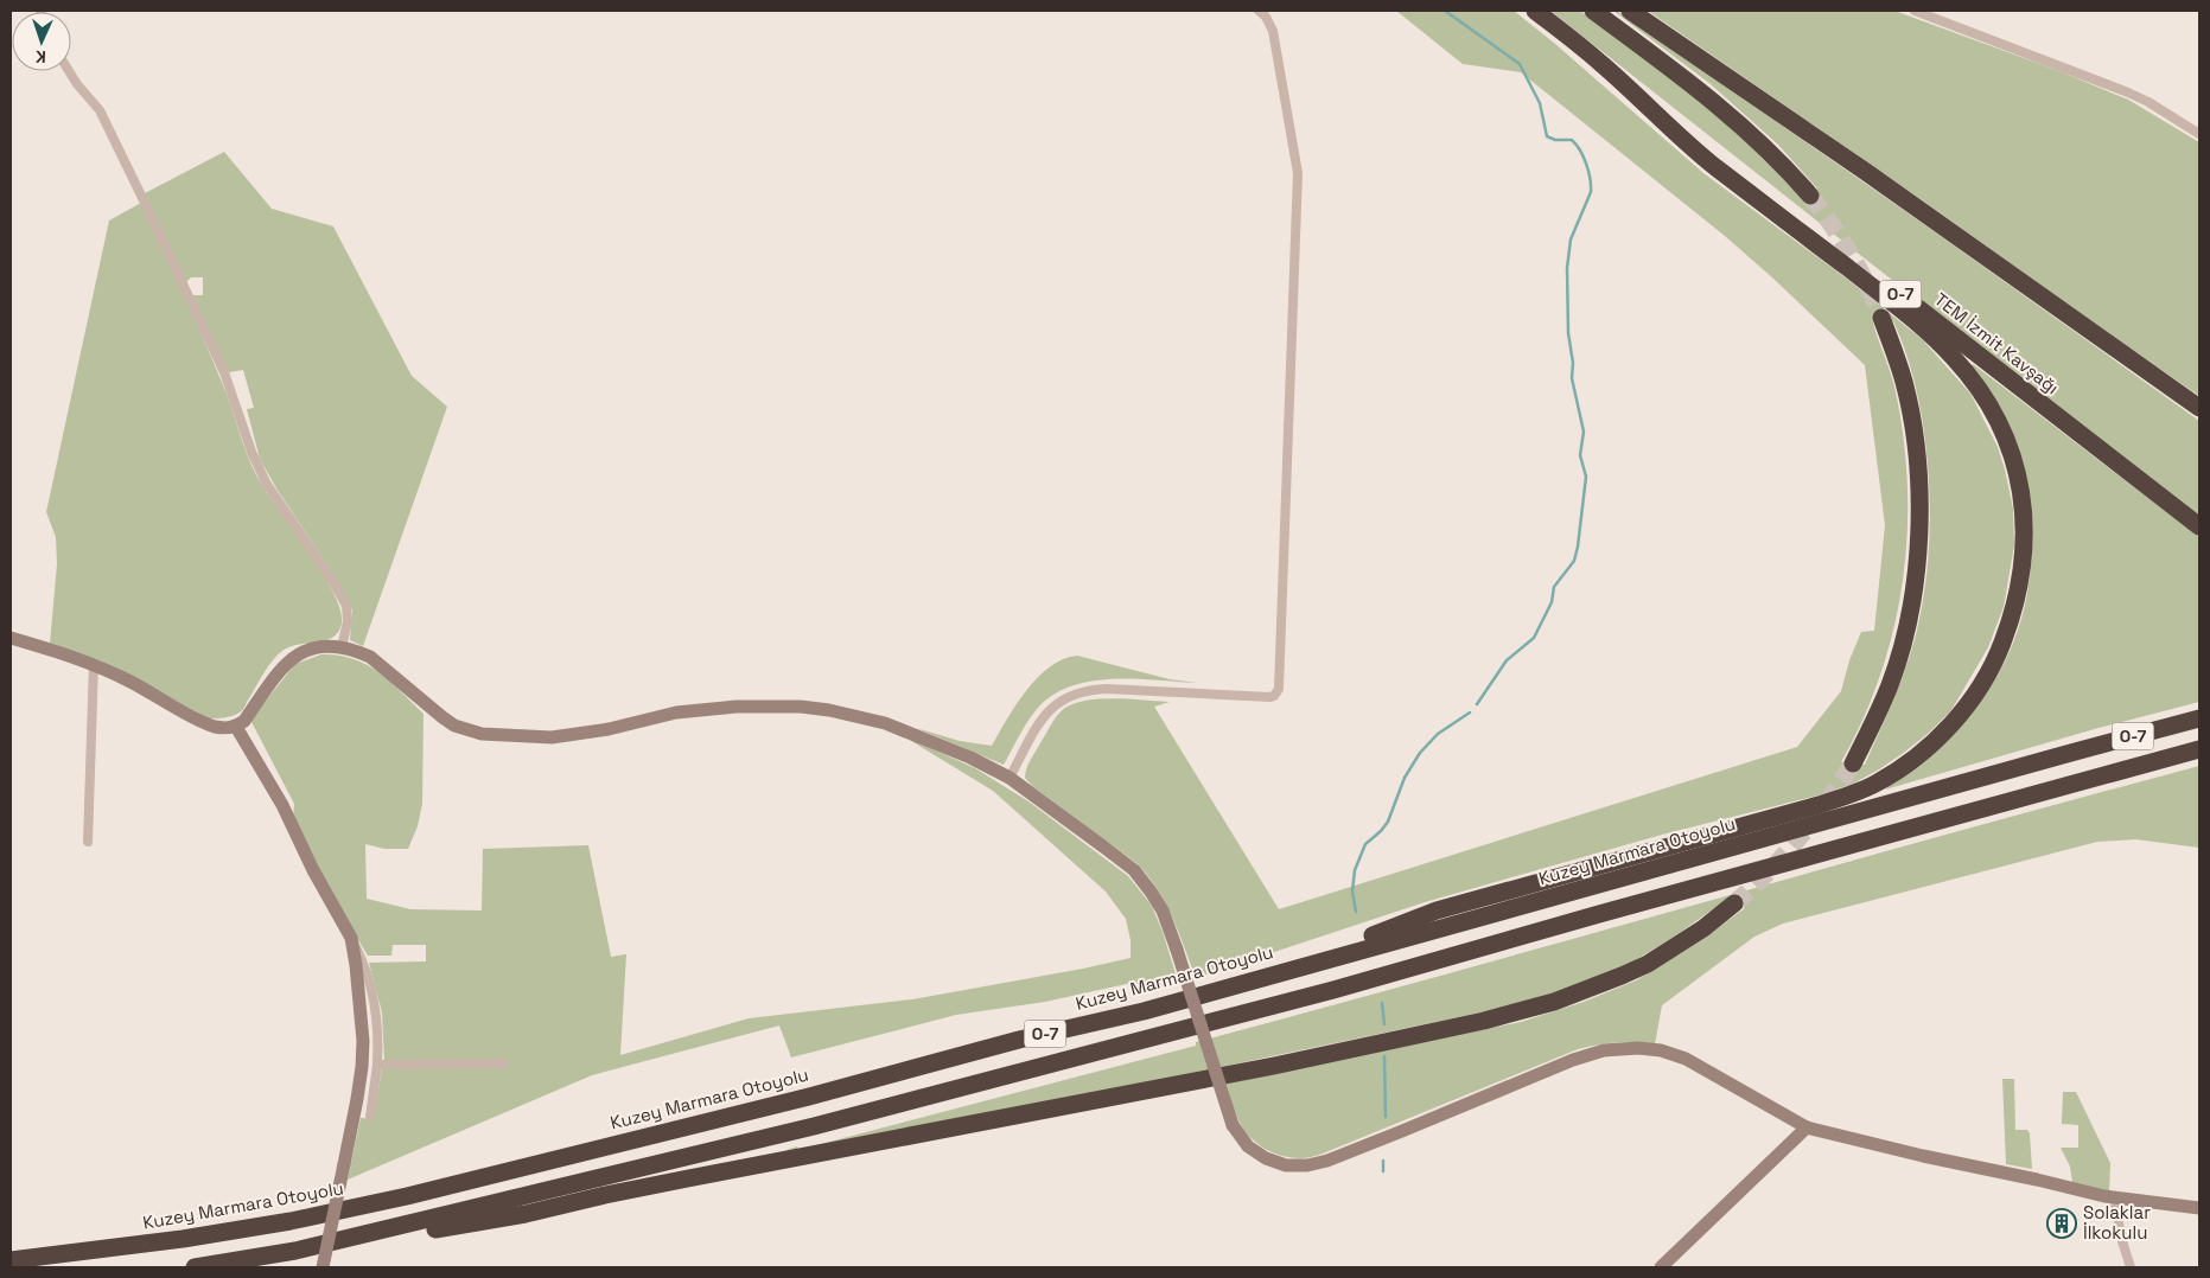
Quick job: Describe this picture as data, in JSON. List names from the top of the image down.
{
  "streets": {
    "highway": ["O-7", "TEM İzmit Kavşağı", "Kuzey Marmara Otoyolu"]
  },
  "crossings": [
    ["O-7", "TEM İzmit Kavşağı"]
  ],
  "places": {
    "building": ["Solaklar İlkokulu"]
  },
  "north": "bottom"
}
